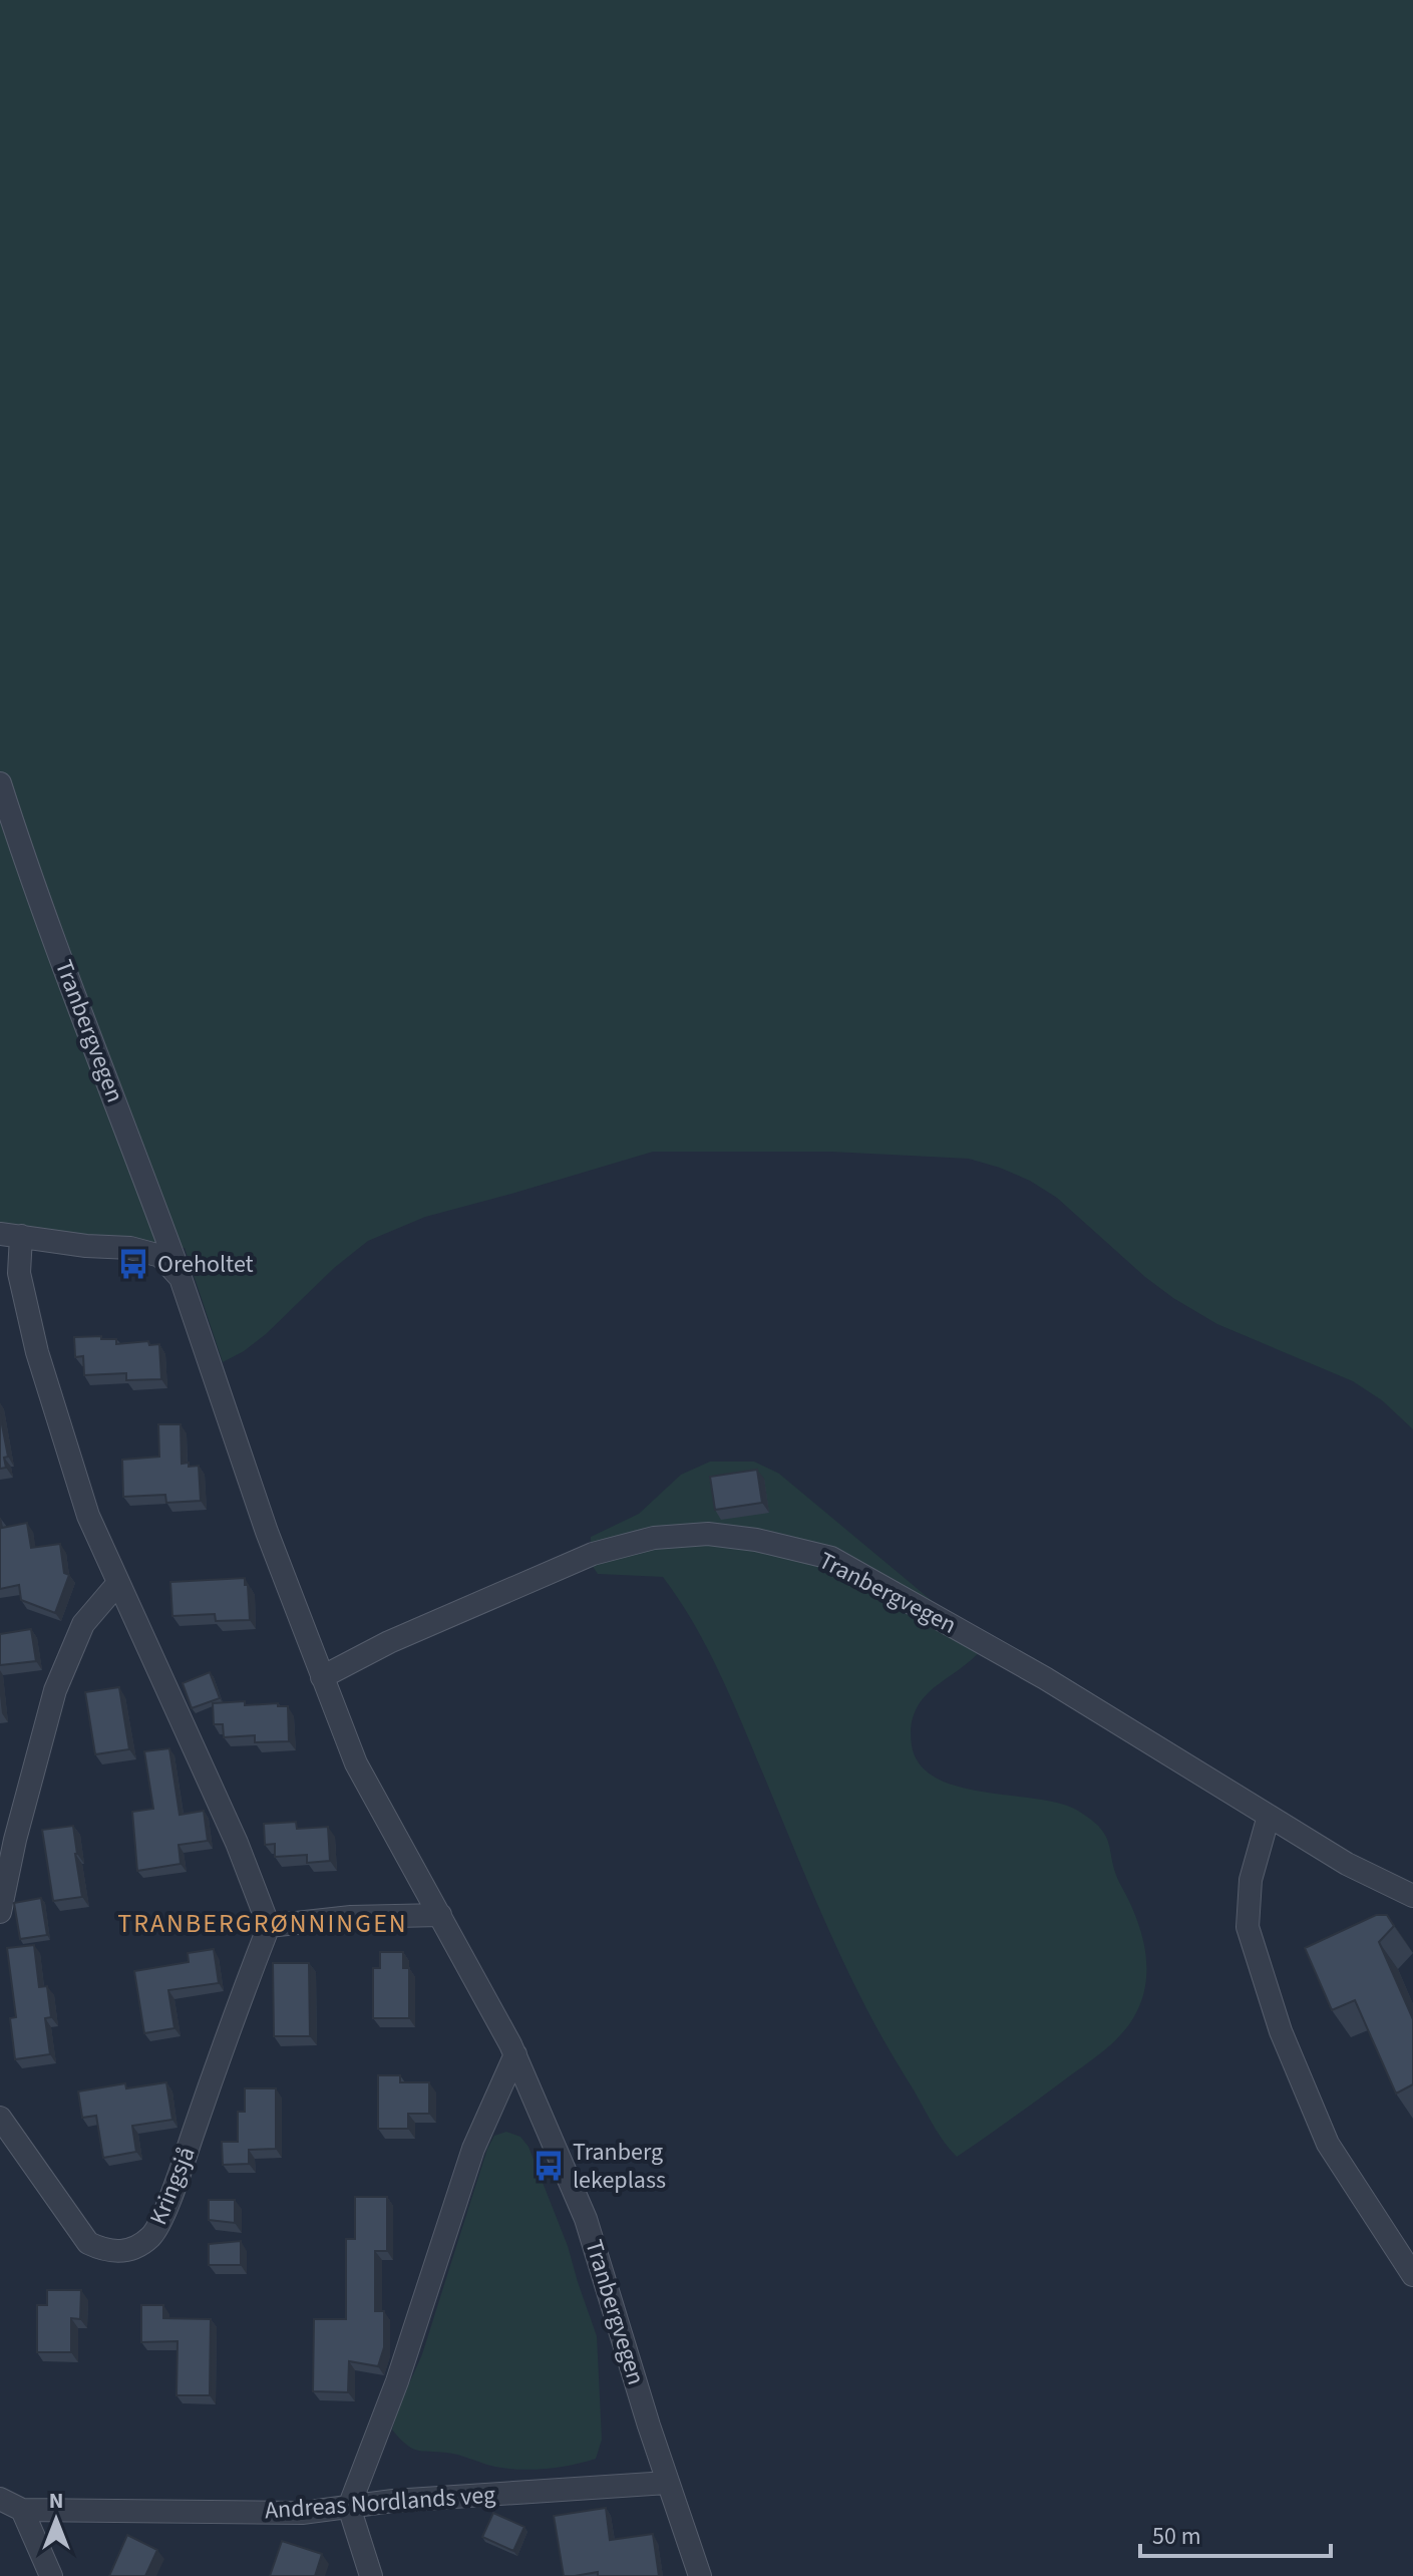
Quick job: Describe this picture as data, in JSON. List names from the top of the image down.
{
  "streets": {
    "street": ["Tranbergvegen", "Kringsjå", "Andreas Nordlands veg"]
  },
  "crossings": [
    ["Tranbergvegen", "Andreas Nordlands veg"]
  ],
  "districts": ["TRANBERGRØNNINGEN"],
  "places": {
    "bus stop": ["Oreholtet", "Tranberg lekeplass"]
  },
  "scale_bar": "50 m",
  "north": "top"
}
